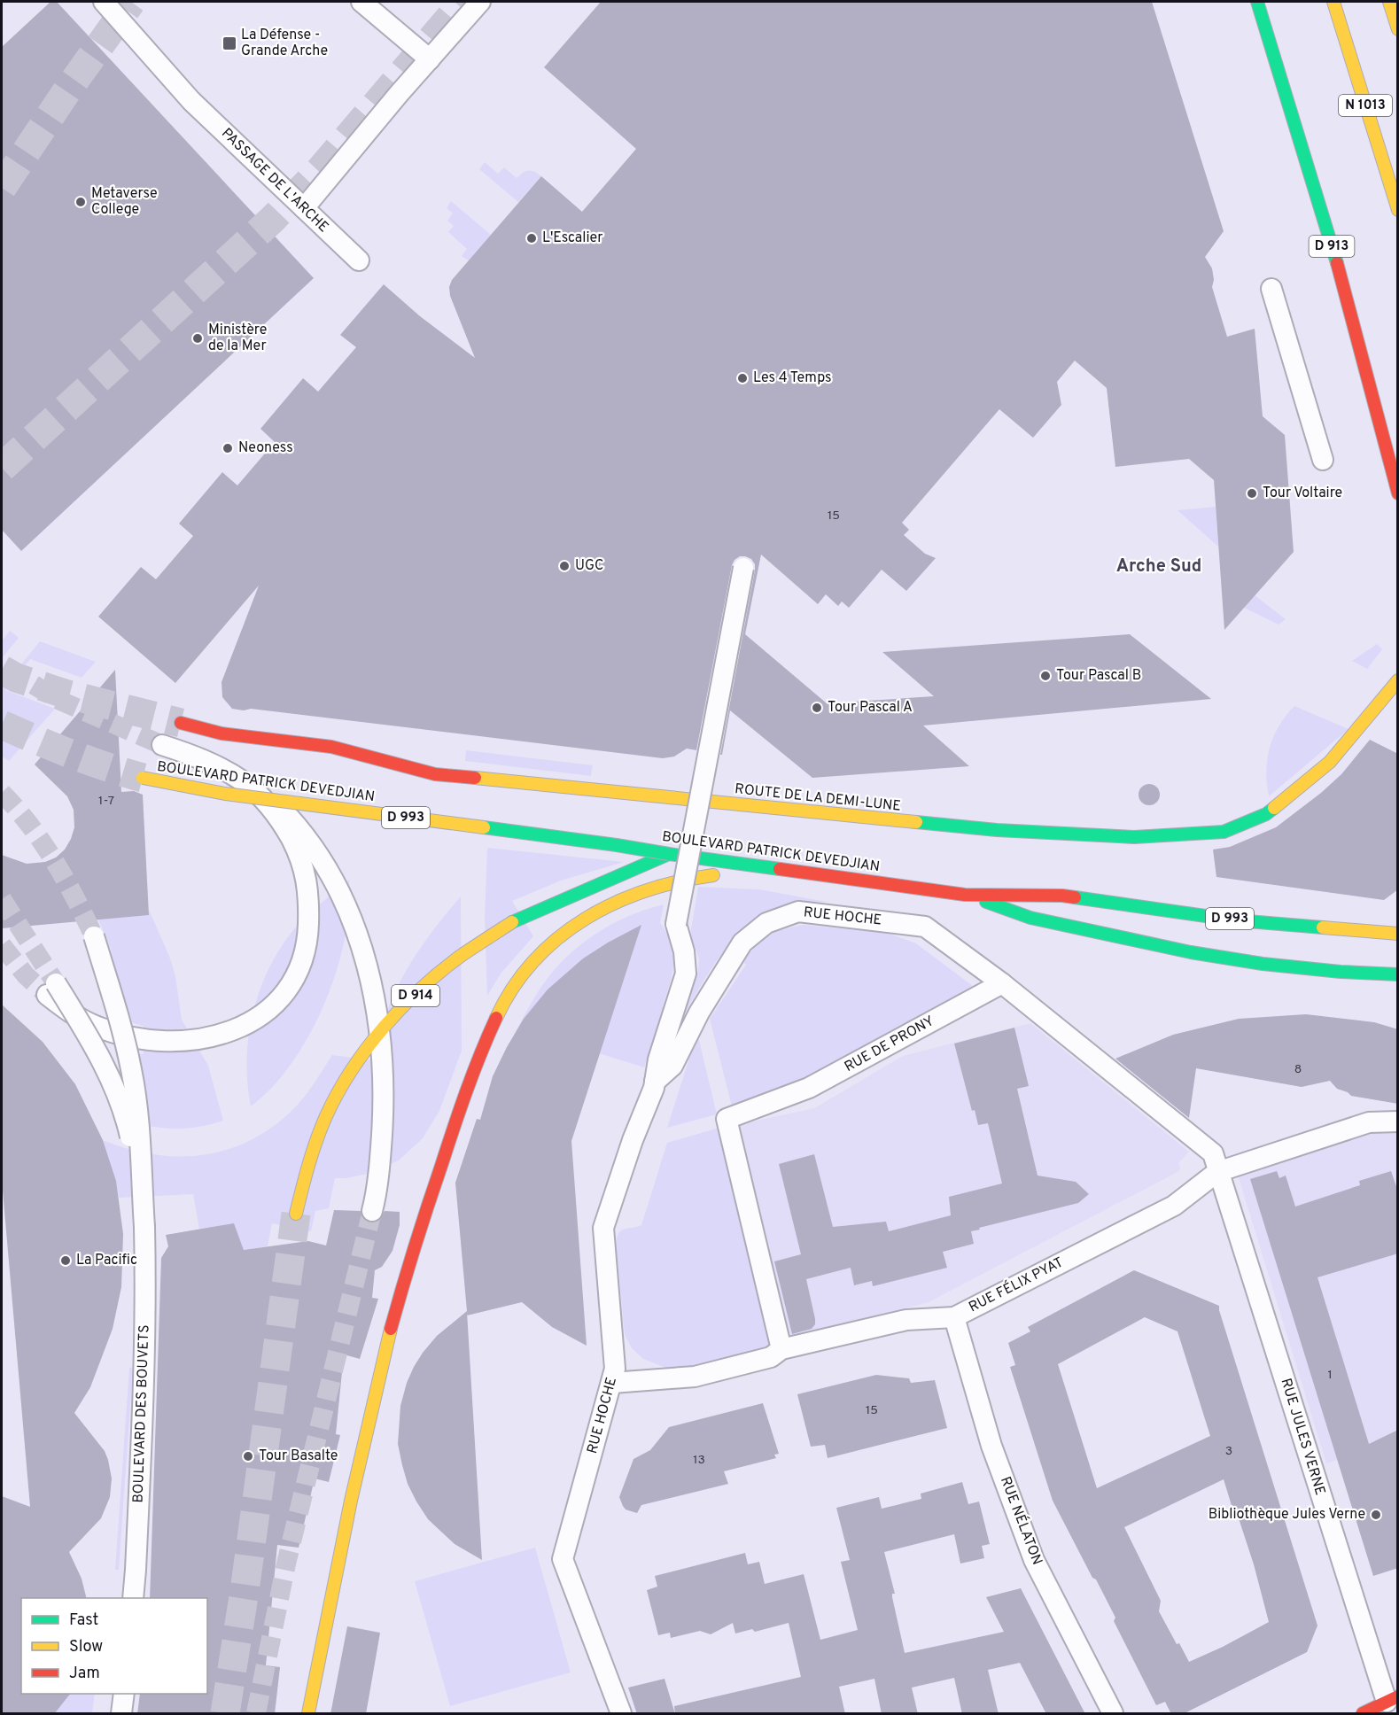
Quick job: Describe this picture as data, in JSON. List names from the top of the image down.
{
  "streets": {
    "main road": [
      "N 1013",
      "D 913",
      "BOULEVARD PATRICK DEVEDJIAN",
      "ROUTE DE LA DEMI-LUNE",
      "D 993",
      "D 914"
    ],
    "street": [
      "PASSAGE DE L'ARCHE",
      "RUE HOCHE",
      "RUE DE PRONY",
      "RUE FÉLIX PYAT",
      "BOULEVARD DES BOUVETS",
      "RUE JULES VERNE",
      "RUE NÉLATON"
    ]
  },
  "crossings": [
    ["BOULEVARD PATRICK DEVEDJIAN", "D 914"],
    ["RUE HOCHE", "RUE DE PRONY"],
    ["RUE HOCHE", "RUE FÉLIX PYAT"],
    ["RUE DE PRONY", "RUE FÉLIX PYAT"],
    ["RUE FÉLIX PYAT", "RUE JULES VERNE"],
    ["RUE FÉLIX PYAT", "RUE NÉLATON"]
  ],
  "districts": ["Arche Sud"],
  "places": {
    "transit": ["La Défense - Grande Arche"],
    "other": [
      "Metaverse College",
      "L'Escalier",
      "Ministère de la Mer",
      "Les 4 Temps",
      "Neoness",
      "Tour Voltaire",
      "UGC",
      "Tour Pascal B",
      "Tour Pascal A",
      "La Pacific",
      "Tour Basalte",
      "Bibliothèque Jules Verne"
    ]
  },
  "house_numbers": [
    "15",
    "1-7",
    "8",
    "1",
    "15",
    "3",
    "13"
  ],
  "legend": ["Fast", "Slow", "Jam"]
}
